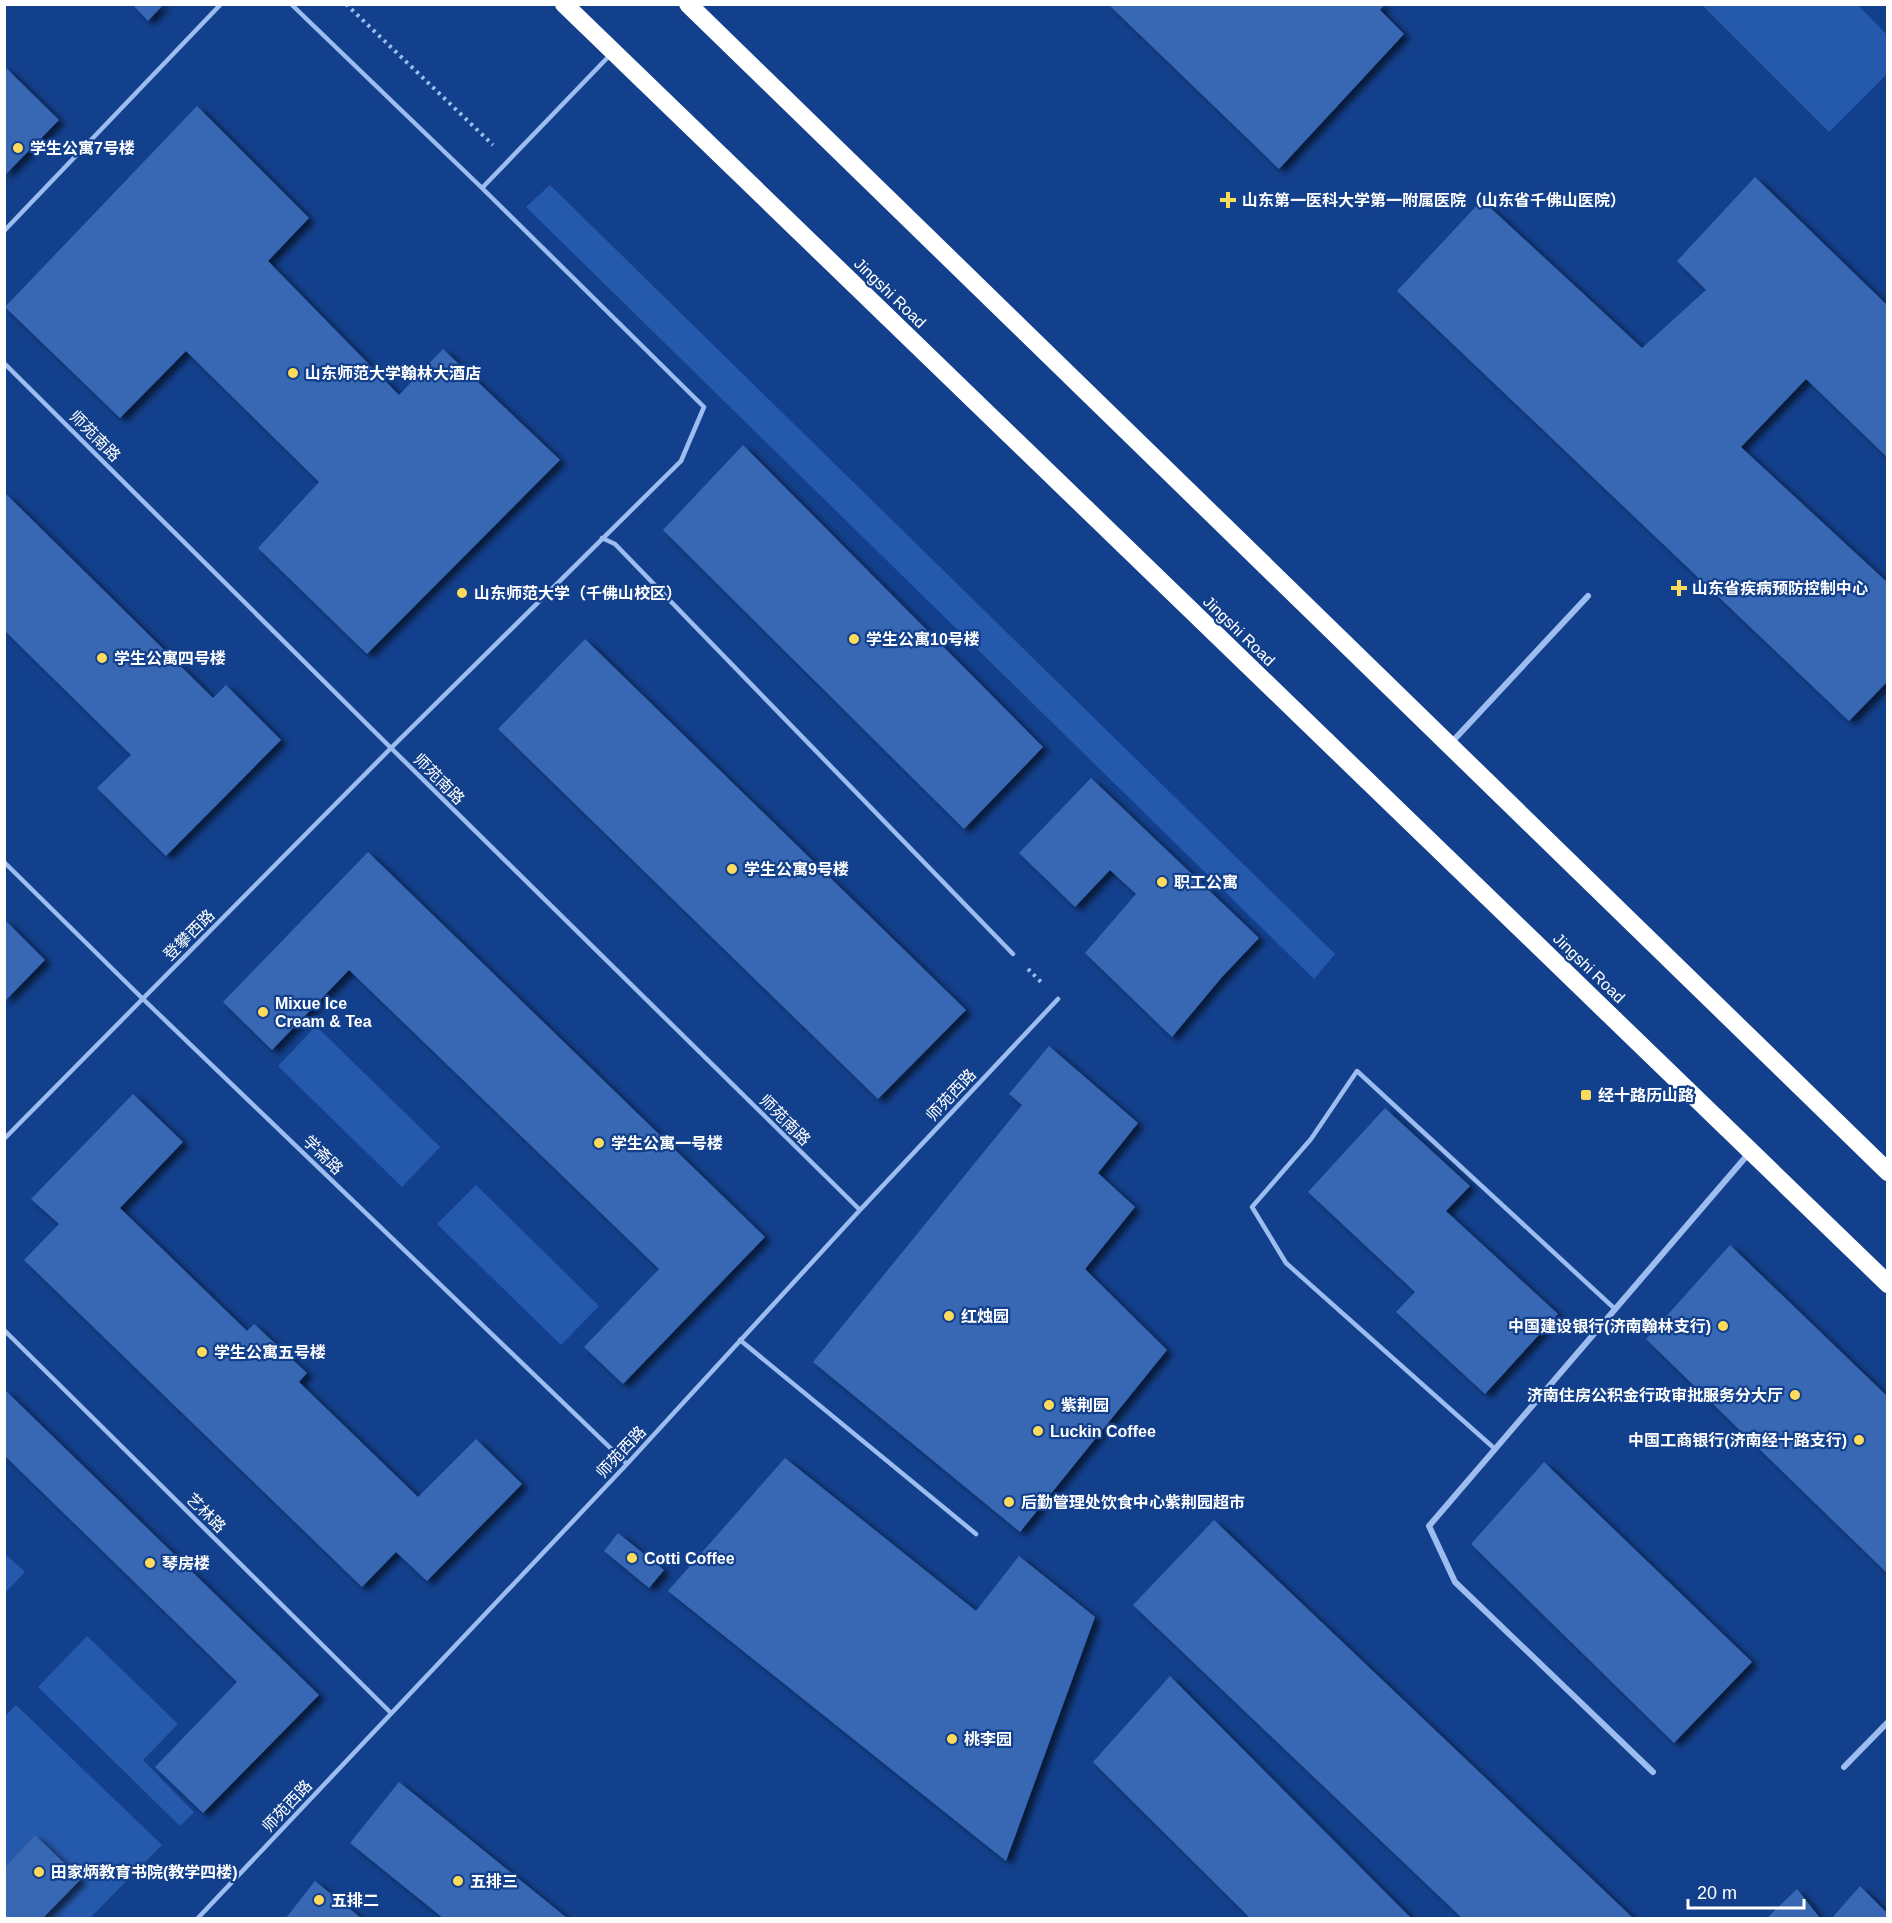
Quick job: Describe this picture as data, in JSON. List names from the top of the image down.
{
  "streets": {
    "highway": ["Jingshi Road"],
    "lane": [
      "师苑南路",
      "登攀西路",
      "师苑西路",
      "学斋路",
      "艺林路"
    ]
  },
  "crossings": [
    ["师苑南路", "登攀西路"],
    ["师苑南路", "师苑西路"],
    ["登攀西路", "学斋路"],
    ["师苑西路", "学斋路"],
    ["师苑西路", "艺林路"]
  ],
  "places": {
    "other": [
      "学生公寓7号楼",
      "山东师范大学翰林大酒店",
      "山东师范大学（千佛山校区）",
      "学生公寓10号楼",
      "学生公寓四号楼",
      "学生公寓9号楼",
      "职工公寓",
      "Mixue Ice Cream & Tea",
      "学生公寓一号楼",
      "红烛园",
      "中国建设银行(济南翰林支行)",
      "学生公寓五号楼",
      "济南住房公积金行政审批服务分大厅",
      "紫荆园",
      "Luckin Coffee",
      "中国工商银行(济南经十路支行)",
      "后勤管理处饮食中心紫荆园超市",
      "Cotti Coffee",
      "琴房楼",
      "桃李园",
      "田家炳教育书院(教学四楼)",
      "五排三",
      "五排二"
    ],
    "health": ["山东第一医科大学第一附属医院（山东省千佛山医院）", "山东省疾病预防控制中心"],
    "transit": ["经十路历山路"]
  },
  "scale_bar": "20 m"
}
